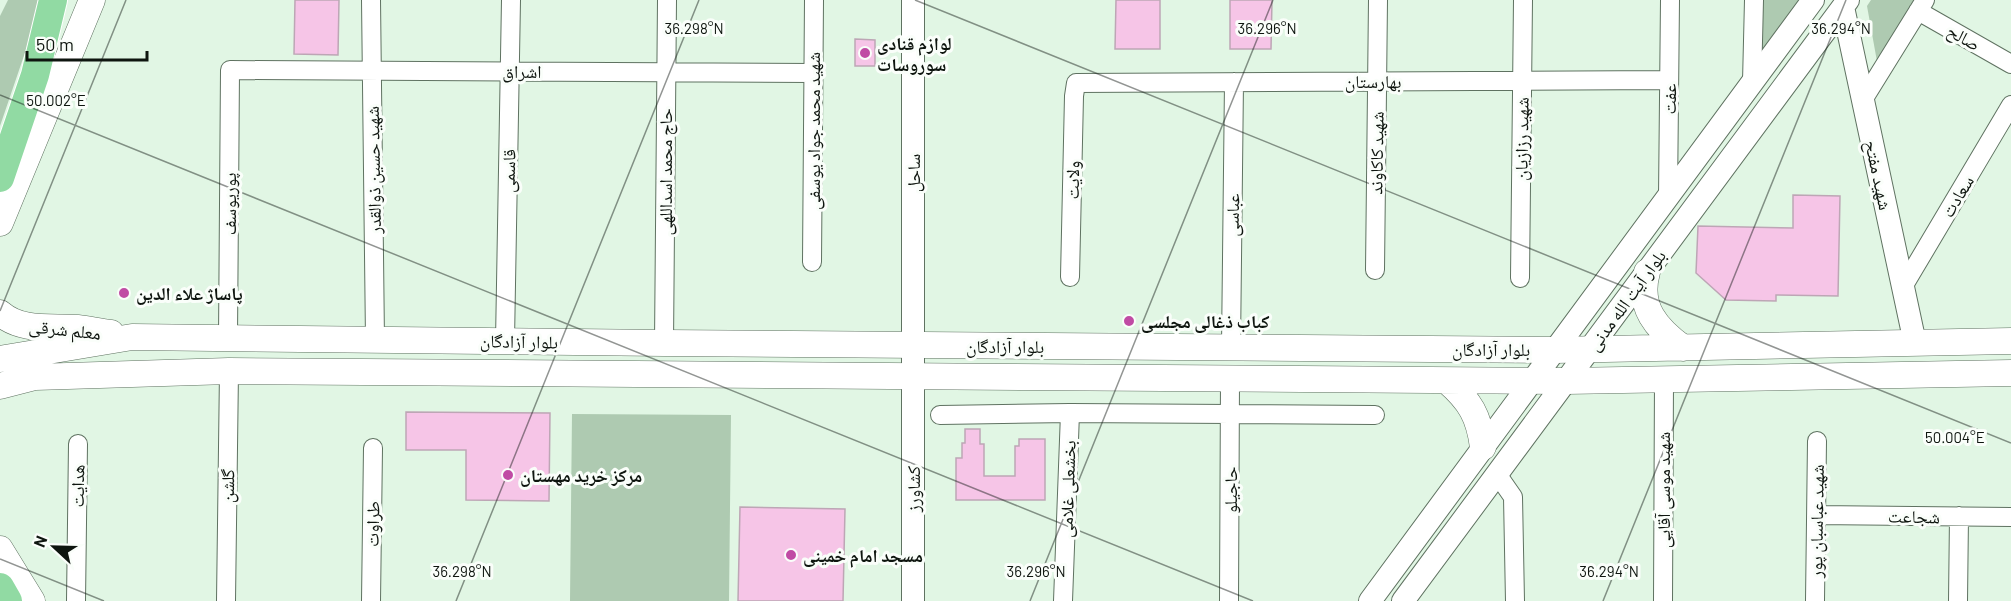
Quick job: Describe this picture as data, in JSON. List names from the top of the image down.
{
  "streets": {
    "main road": ["معلم شرقی", "بلوار آزادگان"],
    "street": [
      "صالح",
      "اشراق",
      "بهارستان",
      "عفت",
      "شهید محمد جواد یوسفی",
      "شهید رزازیان",
      "شهید کاکاوند",
      "شهید حسین ذوالقدر",
      "قاسمی",
      "حاج محمد اسداللهی",
      "ساحل",
      "شهید مفتح",
      "ولایت",
      "سعادت",
      "پوریوسف",
      "عباسی",
      "بلوار آیت الله مدنی",
      "هدایت",
      "گلشن",
      "کشاورز",
      "بخشعلی غلامی",
      "حاجیلو",
      "شهید موسی آقایی",
      "شجاعت",
      "شهید عباسبان پور",
      "طراوت"
    ]
  },
  "crossings": [
    ["اشراق", "شهید محمد جواد یوسفی"],
    ["اشراق", "شهید حسین ذوالقدر"],
    ["اشراق", "قاسمی"],
    ["اشراق", "حاج محمد اسداللهی"],
    ["اشراق", "پوریوسف"],
    ["بهارستان", "عفت"],
    ["بهارستان", "شهید رزازیان"],
    ["بهارستان", "شهید کاکاوند"],
    ["بهارستان", "ولایت"],
    ["بهارستان", "عباسی"],
    ["عفت", "بلوار آیت الله مدنی"],
    ["شهید حسین ذوالقدر", "بلوار آزادگان"],
    ["قاسمی", "بلوار آزادگان"],
    ["حاج محمد اسداللهی", "بلوار آزادگان"],
    ["ساحل", "بلوار آزادگان"],
    ["ساحل", "کشاورز"],
    ["شهید مفتح", "سعادت"],
    ["شهید مفتح", "بلوار آیت الله مدنی"],
    ["شهید مفتح", "بلوار آزادگان"],
    ["پوریوسف", "بلوار آزادگان"],
    ["عباسی", "بلوار آزادگان"],
    ["بلوار آیت الله مدنی", "بلوار آزادگان"],
    ["معلم شرقی", "بلوار آزادگان"],
    ["بلوار آزادگان", "گلشن"],
    ["بلوار آزادگان", "کشاورز"],
    ["بلوار آزادگان", "حاجیلو"],
    ["بلوار آزادگان", "شهید موسی آقایی"],
    ["شجاعت", "شهید عباسبان پور"]
  ],
  "places": [
    "لوازم قنادی سوروسات",
    "پاساژ علاء الدین",
    "کباب ذغالی مجلسی",
    "مرکز خرید مهستان",
    "مسجد امام خمینی"
  ],
  "scale_bar": "50 m",
  "north": "left",
  "coordinates": [
    "36.298°N",
    "36.296°N",
    "36.294°N",
    "50.002°E",
    "50.004°E"
  ]
}
